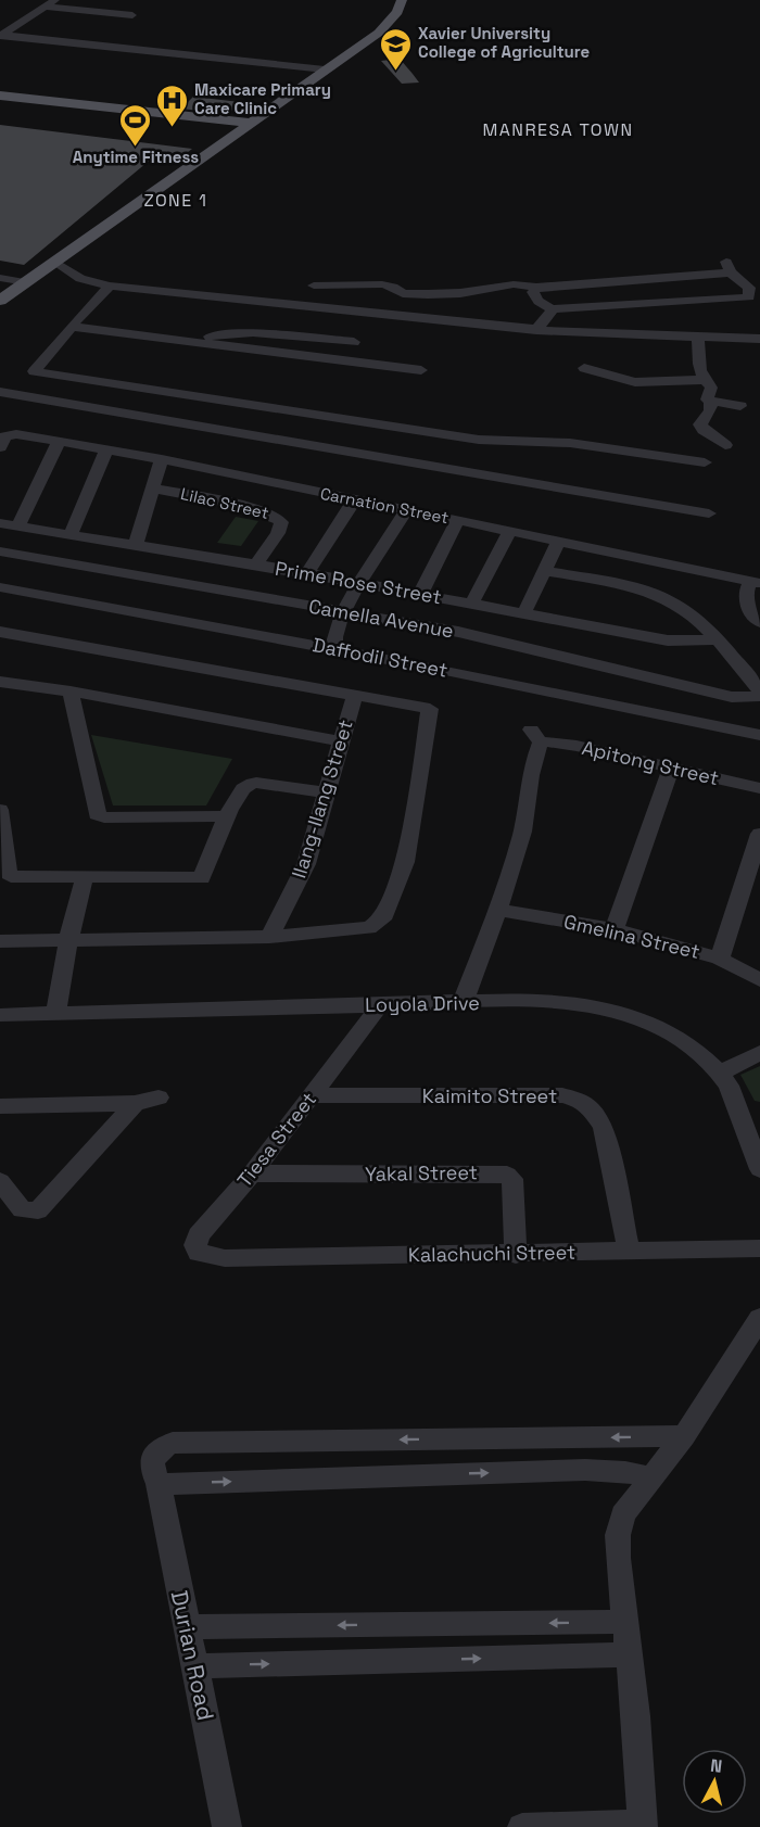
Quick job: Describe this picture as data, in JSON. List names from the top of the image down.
{
  "streets": {
    "street": [
      "Lilac Street",
      "Carnation Street",
      "Prime Rose Street",
      "Camella Avenue",
      "Daffodil Street",
      "Apitong Street",
      "Ilang-Ilang Street",
      "Gmelina Street",
      "Loyola Drive",
      "Kaimito Street",
      "Tiesa Street",
      "Yakal Street",
      "Kalachuchi Street",
      "Durian Road"
    ]
  },
  "crossings": [
    ["Lilac Street", "Prime Rose Street"],
    ["Apitong Street", "Gmelina Street"],
    ["Loyola Drive", "Tiesa Street"],
    ["Kaimito Street", "Tiesa Street"],
    ["Kaimito Street", "Kalachuchi Street"],
    ["Tiesa Street", "Yakal Street"],
    ["Tiesa Street", "Kalachuchi Street"],
    ["Yakal Street", "Kalachuchi Street"]
  ],
  "districts": ["MANRESA TOWN", "ZONE 1"],
  "places": {
    "school or university": ["Xavier University College of Agriculture"],
    "hospital": ["Maxicare Primary Care Clinic"],
    "sports": ["Anytime Fitness"]
  },
  "north": "top"
}
